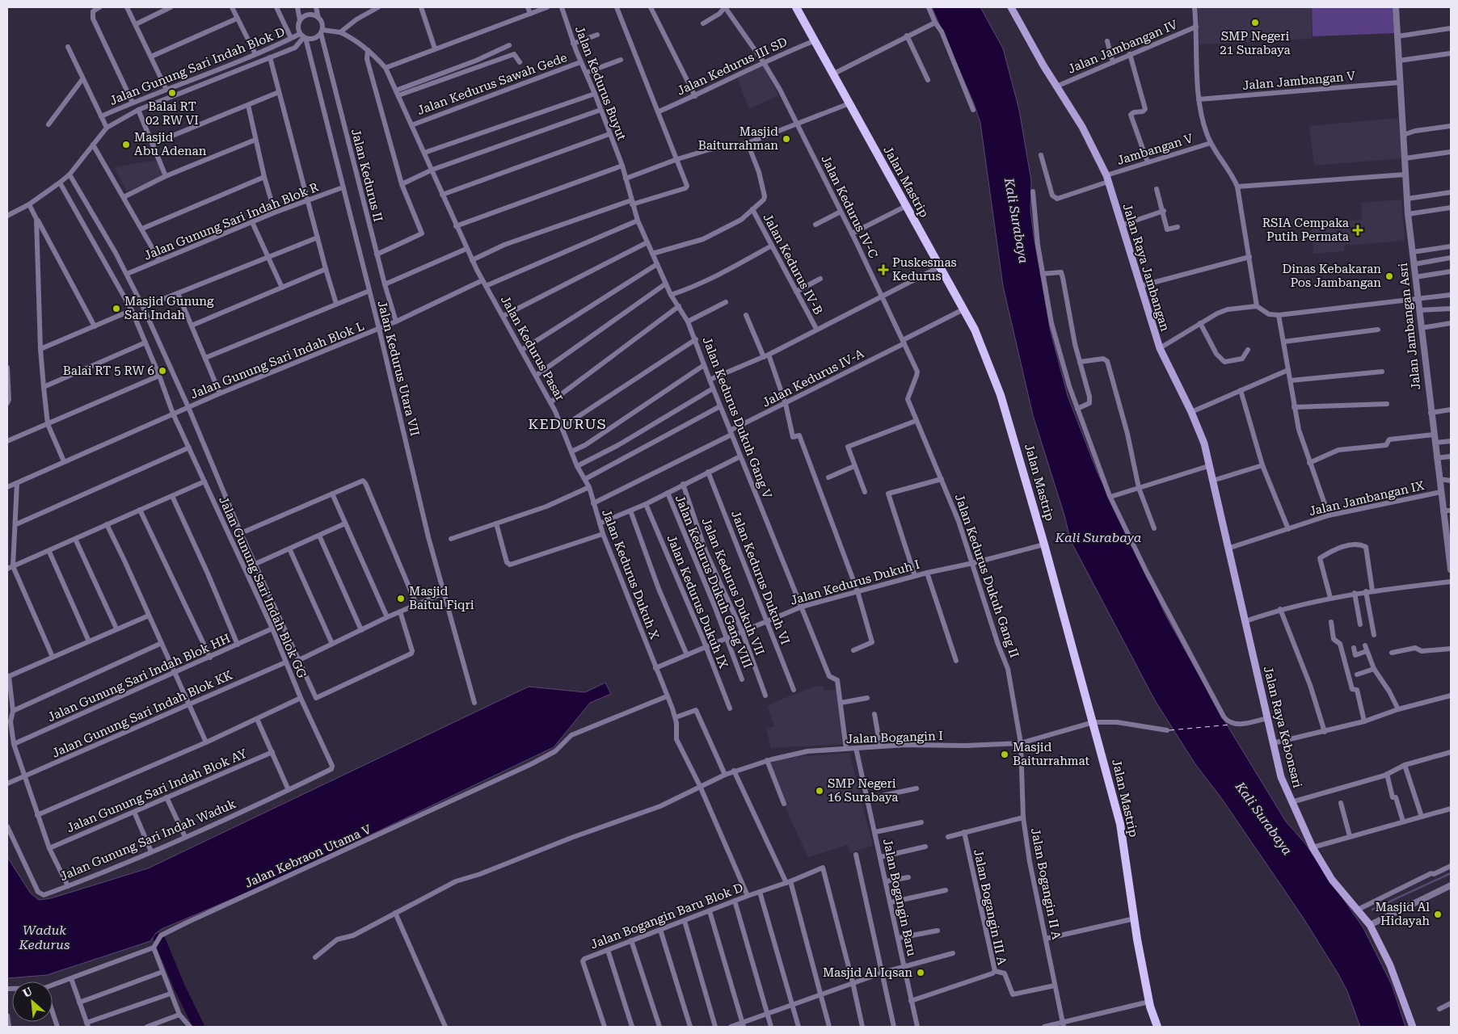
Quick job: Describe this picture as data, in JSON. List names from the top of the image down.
{
  "streets": {
    "main road": ["Jalan Mastrip", "Jalan Raya Jambangan", "Jalan Raya Kebonsari"],
    "street": [
      "Jalan Jambangan IV",
      "Jalan Gunung Sari Indah Blok D",
      "Jalan Kedurus III SD",
      "Jalan Jambangan V",
      "Jalan Kedurus Buyut",
      "Jalan Kedurus Sawah Gede",
      "Jambangan V",
      "Jalan Kedurus II",
      "Jalan Kedurus IV-C",
      "Jalan Gunung Sari Indah Blok R",
      "Jalan Kedurus IV-B",
      "Jalan Jambangan Asri",
      "Jalan Kedurus Pasar",
      "Jalan Gunung Sari Indah Blok L",
      "Jalan Kedurus Utara VII",
      "Jalan Kedurus IV-A",
      "Jalan Kedurus Dukuh Gang V",
      "Jalan Jambangan IX",
      "Jalan Kedurus Dukuh X",
      "Jalan Kedurus Dukuh Gang II",
      "Jalan Kedurus Dukuh VI",
      "Jalan Kedurus Dukuh Gang VIII",
      "Jalan Kedurus Dukuh I",
      "Jalan Kedurus Dukuh VII",
      "Jalan Gunung Sari Indah Blok GG",
      "Jalan Kedurus Dukuh IX",
      "Jalan Gunung Sari Indah Blok HH",
      "Jalan Gunung Sari Indah Blok KK",
      "Jalan Bogangin I",
      "Jalan Gunung Sari Indah Blok AY",
      "Jalan Gunung Sari Indah Waduk",
      "Jalan Kebraon Utama V",
      "Jalan Bogangin II A",
      "Jalan Bogangin Baru",
      "Jalan Bogangin III A",
      "Jalan Bogangin Baru Blok D"
    ]
  },
  "crossings": [
    ["Jalan Jambangan IV", "Jalan Raya Jambangan"],
    ["Jalan Gunung Sari Indah Blok D", "Jalan Kedurus II"],
    ["Jalan Gunung Sari Indah Blok D", "Jalan Kedurus Utara VII"],
    ["Jalan Kedurus III SD", "Jalan Mastrip"],
    ["Jalan Jambangan V", "Jalan Jambangan Asri"],
    ["Jalan Kedurus Buyut", "Jalan Kedurus Sawah Gede"],
    ["Jalan Kedurus Buyut", "Jalan Kedurus Dukuh Gang V"],
    ["Jambangan V", "Jalan Raya Jambangan"],
    ["Jalan Kedurus II", "Jalan Gunung Sari Indah Blok L"],
    ["Jalan Kedurus II", "Jalan Kedurus Utara VII"],
    ["Jalan Mastrip", "Jalan Kedurus IV-B"],
    ["Jalan Mastrip", "Jalan Kedurus IV-A"],
    ["Jalan Mastrip", "Jalan Kedurus Dukuh I"],
    ["Jalan Mastrip", "Jalan Bogangin I"],
    ["Jalan Kedurus IV-C", "Jalan Kedurus IV-B"],
    ["Jalan Kedurus IV-C", "Jalan Kedurus IV-A"],
    ["Jalan Kedurus IV-C", "Jalan Kedurus Dukuh Gang II"],
    ["Jalan Gunung Sari Indah Blok R", "Jalan Kedurus Utara VII"],
    ["Jalan Kedurus IV-B", "Jalan Kedurus Dukuh Gang V"],
    ["Jalan Raya Jambangan", "Jalan Jambangan IX"],
    ["Jalan Raya Jambangan", "Jalan Raya Kebonsari"],
    ["Jalan Jambangan Asri", "Jalan Jambangan IX"],
    ["Jalan Kedurus Pasar", "Jalan Kedurus Dukuh X"],
    ["Jalan Gunung Sari Indah Blok L", "Jalan Kedurus Utara VII"],
    ["Jalan Gunung Sari Indah Blok L", "Jalan Gunung Sari Indah Blok GG"],
    ["Jalan Kedurus IV-A", "Jalan Kedurus Dukuh Gang V"],
    ["Jalan Kedurus IV-A", "Jalan Kedurus Dukuh X"],
    ["Jalan Kedurus Dukuh Gang V", "Jalan Kedurus Dukuh I"],
    ["Jalan Jambangan IX", "Jalan Raya Kebonsari"],
    ["Jalan Kedurus Dukuh X", "Jalan Kedurus Dukuh I"],
    ["Jalan Kedurus Dukuh X", "Jalan Kebraon Utama V"],
    ["Jalan Kedurus Dukuh Gang II", "Jalan Kedurus Dukuh I"],
    ["Jalan Kedurus Dukuh Gang II", "Jalan Bogangin I"],
    ["Jalan Kedurus Dukuh Gang II", "Jalan Bogangin II A"],
    ["Jalan Kedurus Dukuh VI", "Jalan Kedurus Dukuh I"],
    ["Jalan Kedurus Dukuh Gang VIII", "Jalan Kedurus Dukuh I"],
    ["Jalan Kedurus Dukuh I", "Jalan Kedurus Dukuh VII"],
    ["Jalan Kedurus Dukuh I", "Jalan Kedurus Dukuh IX"],
    ["Jalan Gunung Sari Indah Blok GG", "Jalan Gunung Sari Indah Blok HH"],
    ["Jalan Gunung Sari Indah Blok GG", "Jalan Gunung Sari Indah Blok KK"],
    ["Jalan Gunung Sari Indah Blok GG", "Jalan Gunung Sari Indah Waduk"],
    ["Jalan Bogangin I", "Jalan Bogangin II A"],
    ["Jalan Bogangin I", "Jalan Bogangin Baru"],
    ["Jalan Bogangin Baru", "Jalan Bogangin Baru Blok D"]
  ],
  "districts": ["KEDURUS"],
  "water": ["Kali Surabaya", "Waduk Kedurus"],
  "places": {
    "other": [
      "SMP Negeri 21 Surabaya",
      "Balai RT 02 RW VI",
      "Masjid Baiturrahman",
      "Masjid Abu Adenan",
      "Dinas Kebakaran Pos Jambangan",
      "Masjid Gunung Sari Indah",
      "Balai RT 5 RW 6",
      "Masjid Baitul Fiqri",
      "Masjid Baiturrahmat",
      "SMP Negeri 16 Surabaya",
      "Masjid Al Hidayah",
      "Masjid Al Iqsan"
    ],
    "health": ["RSIA Cempaka Putih Permata", "Puskesmas Kedurus"]
  },
  "north": "top left"
}
